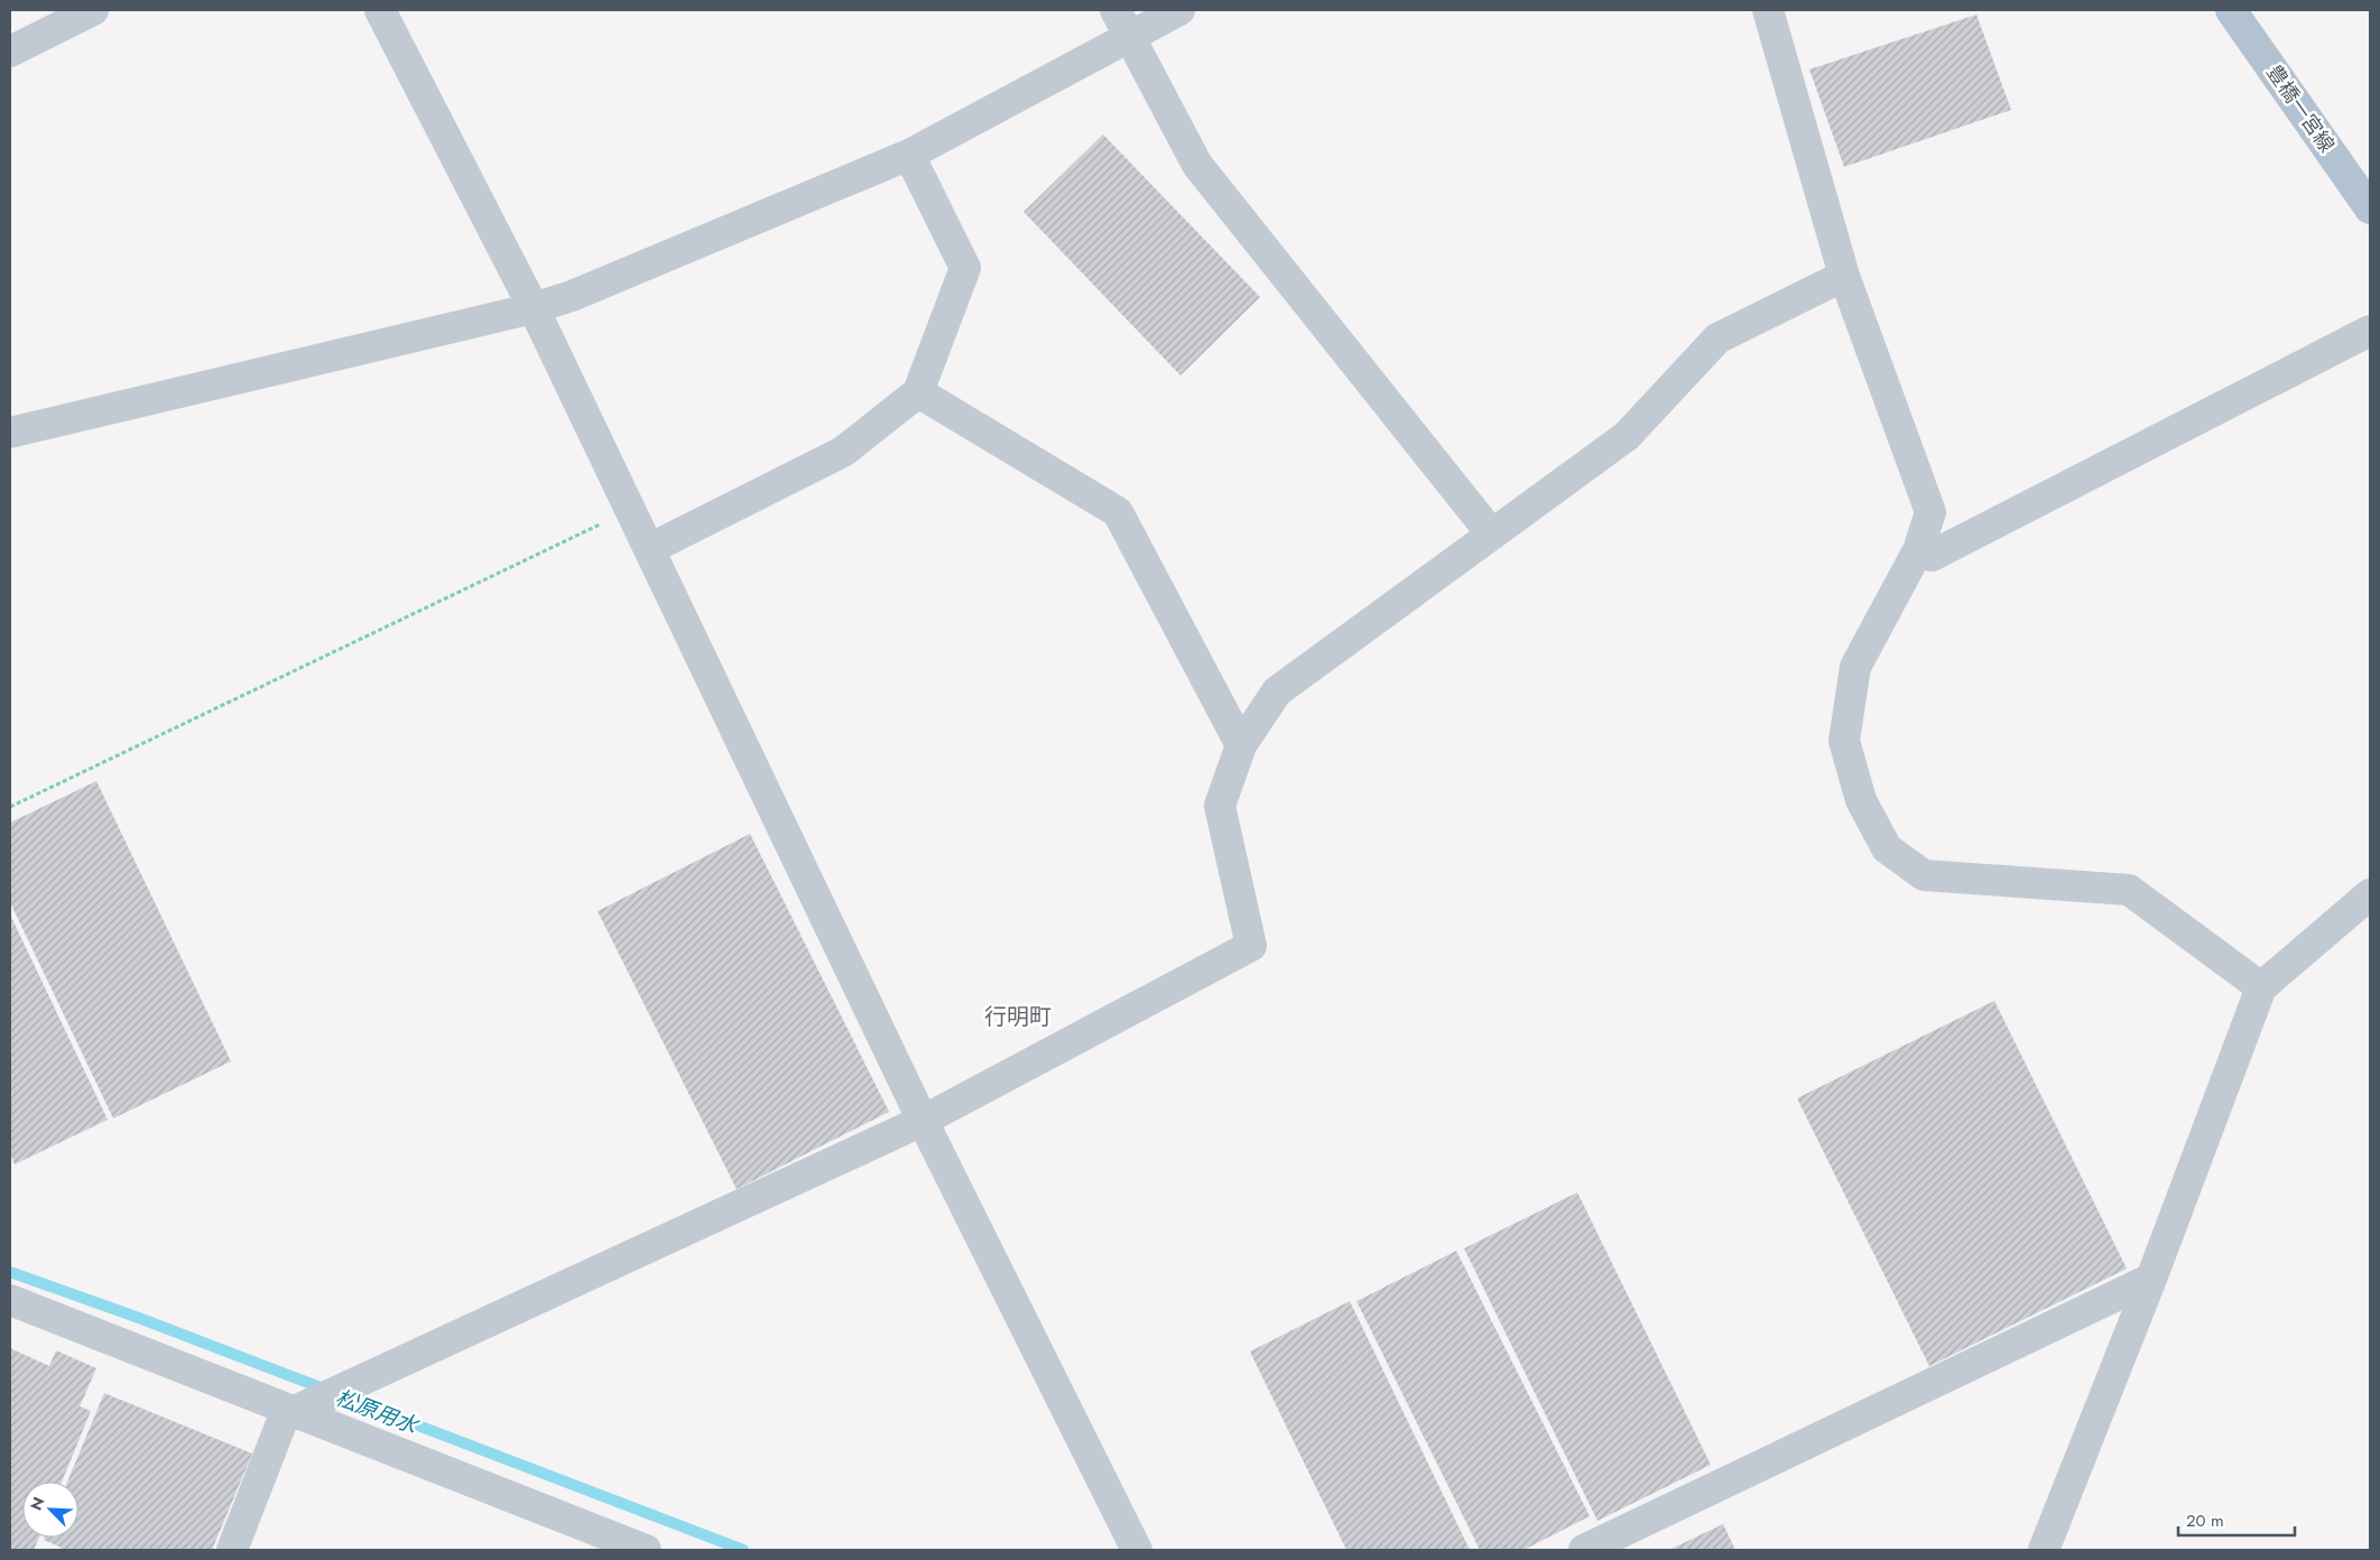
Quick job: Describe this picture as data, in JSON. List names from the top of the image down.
{
  "streets": {
    "main road": ["豊橋一宮線"]
  },
  "districts": ["行明町"],
  "water": ["松原用水"],
  "scale_bar": "20 m",
  "north": "top left"
}
